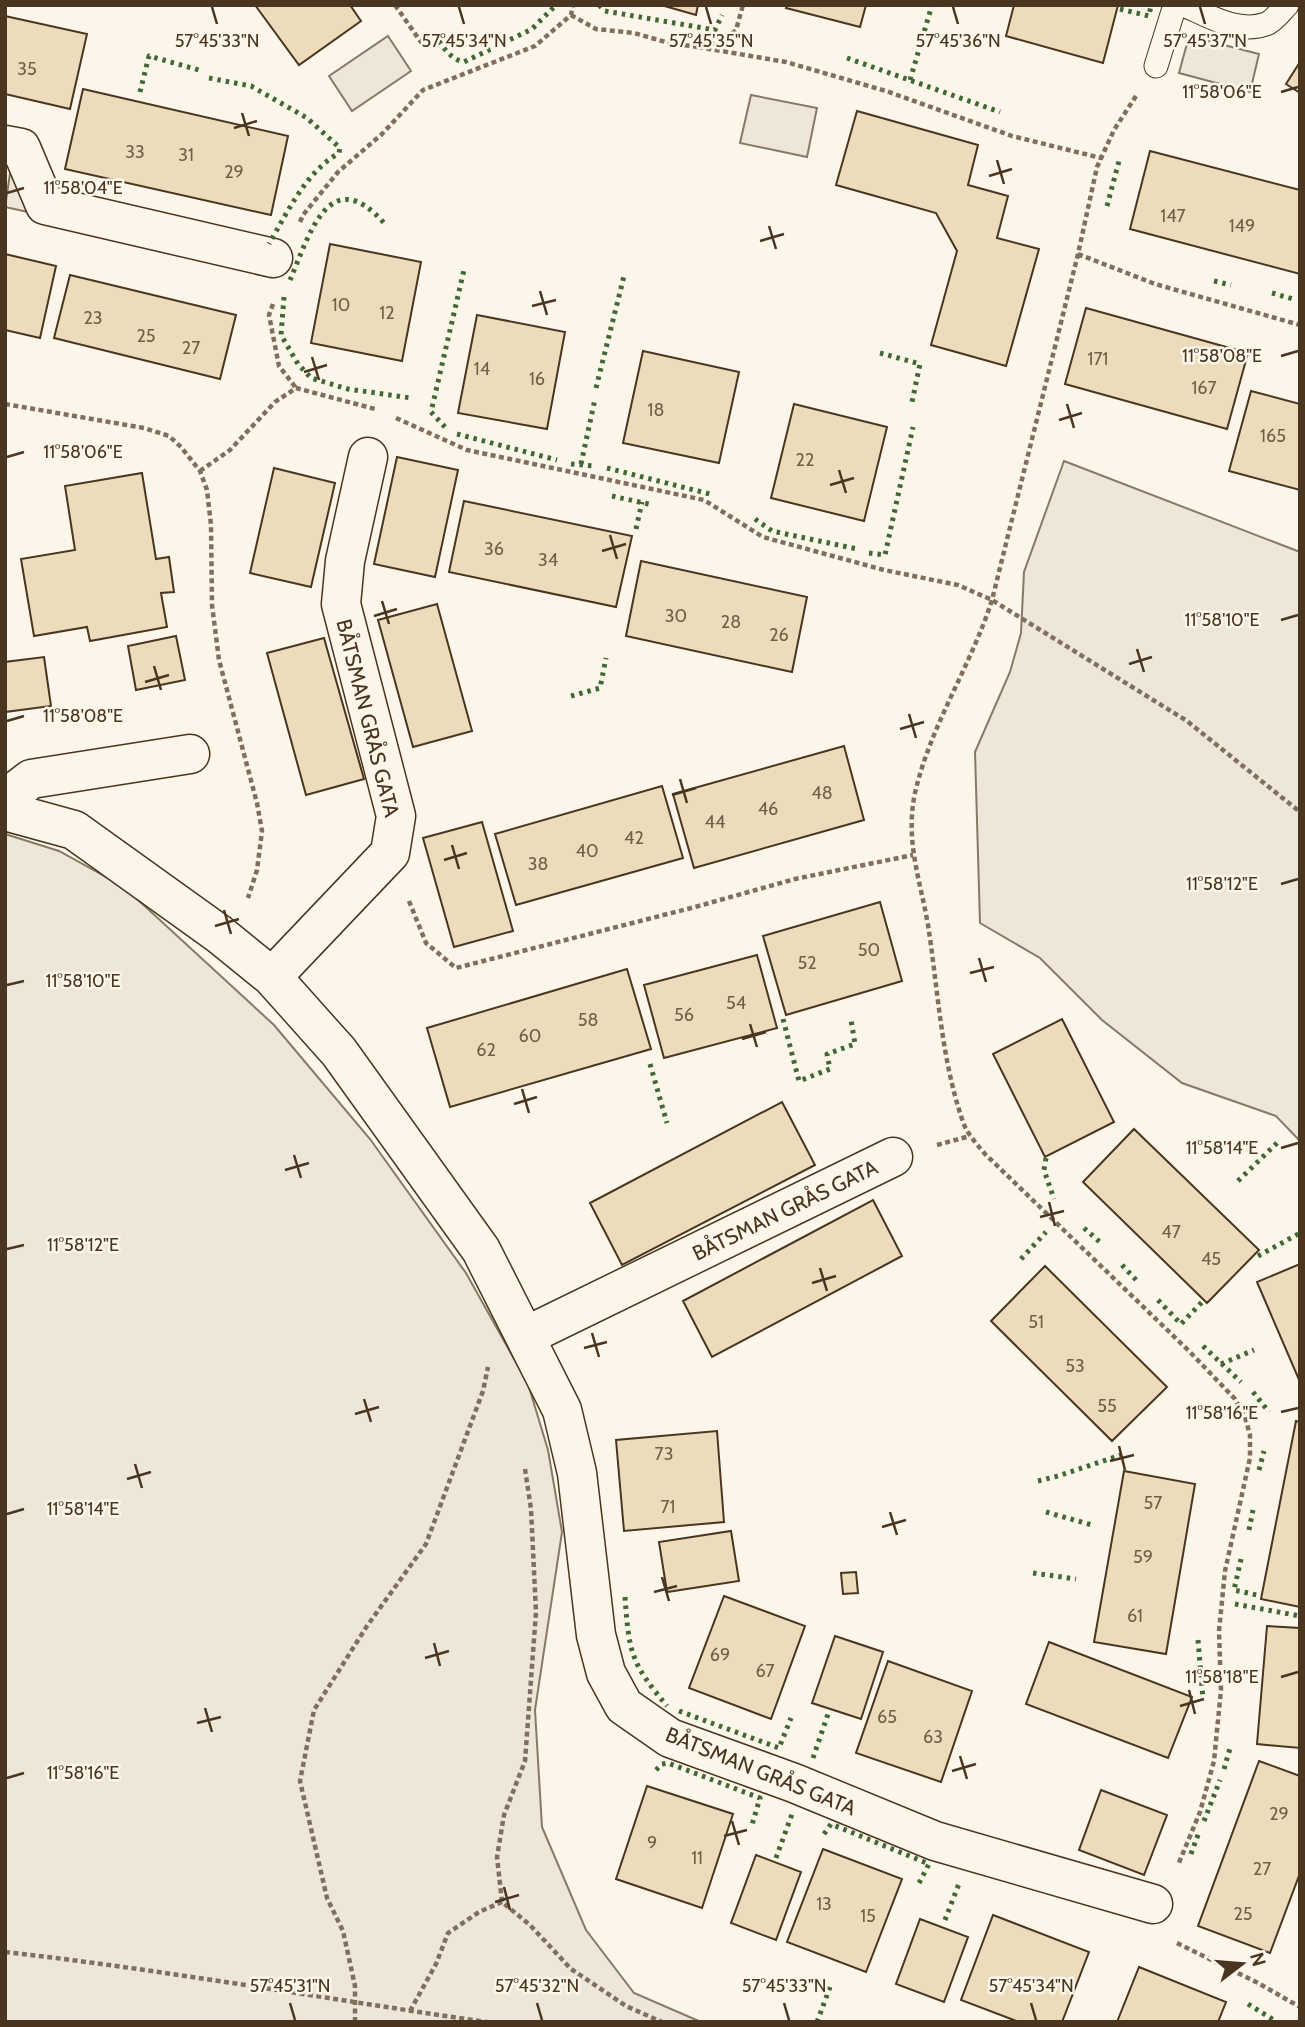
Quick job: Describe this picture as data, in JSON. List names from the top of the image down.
{
  "streets": {
    "street": ["BÅTSMAN GRÅS GATA"]
  },
  "house_numbers": [
    "35",
    "33",
    "31",
    "29",
    "147",
    "149",
    "10",
    "12",
    "23",
    "25",
    "27",
    "171",
    "14",
    "16",
    "167",
    "18",
    "165",
    "22",
    "36",
    "34",
    "30",
    "28",
    "26",
    "48",
    "46",
    "44",
    "42",
    "40",
    "38",
    "50",
    "52",
    "54",
    "56",
    "58",
    "60",
    "62",
    "47",
    "45",
    "51",
    "53",
    "55",
    "73",
    "57",
    "71",
    "59",
    "61",
    "69",
    "67",
    "65",
    "63",
    "29",
    "9",
    "11",
    "27",
    "13",
    "25",
    "15"
  ],
  "north": "right",
  "coordinates": [
    "57°45'33\"N",
    "57°45'34\"N",
    "57°45'35\"N",
    "57°45'36\"N",
    "57°45'37\"N",
    "11°58'06\"E",
    "11°58'04\"E",
    "11°58'08\"E",
    "11°58'10\"E",
    "11°58'12\"E",
    "11°58'14\"E",
    "11°58'16\"E",
    "11°58'18\"E",
    "57°45'31\"N",
    "57°45'32\"N"
  ]
}
